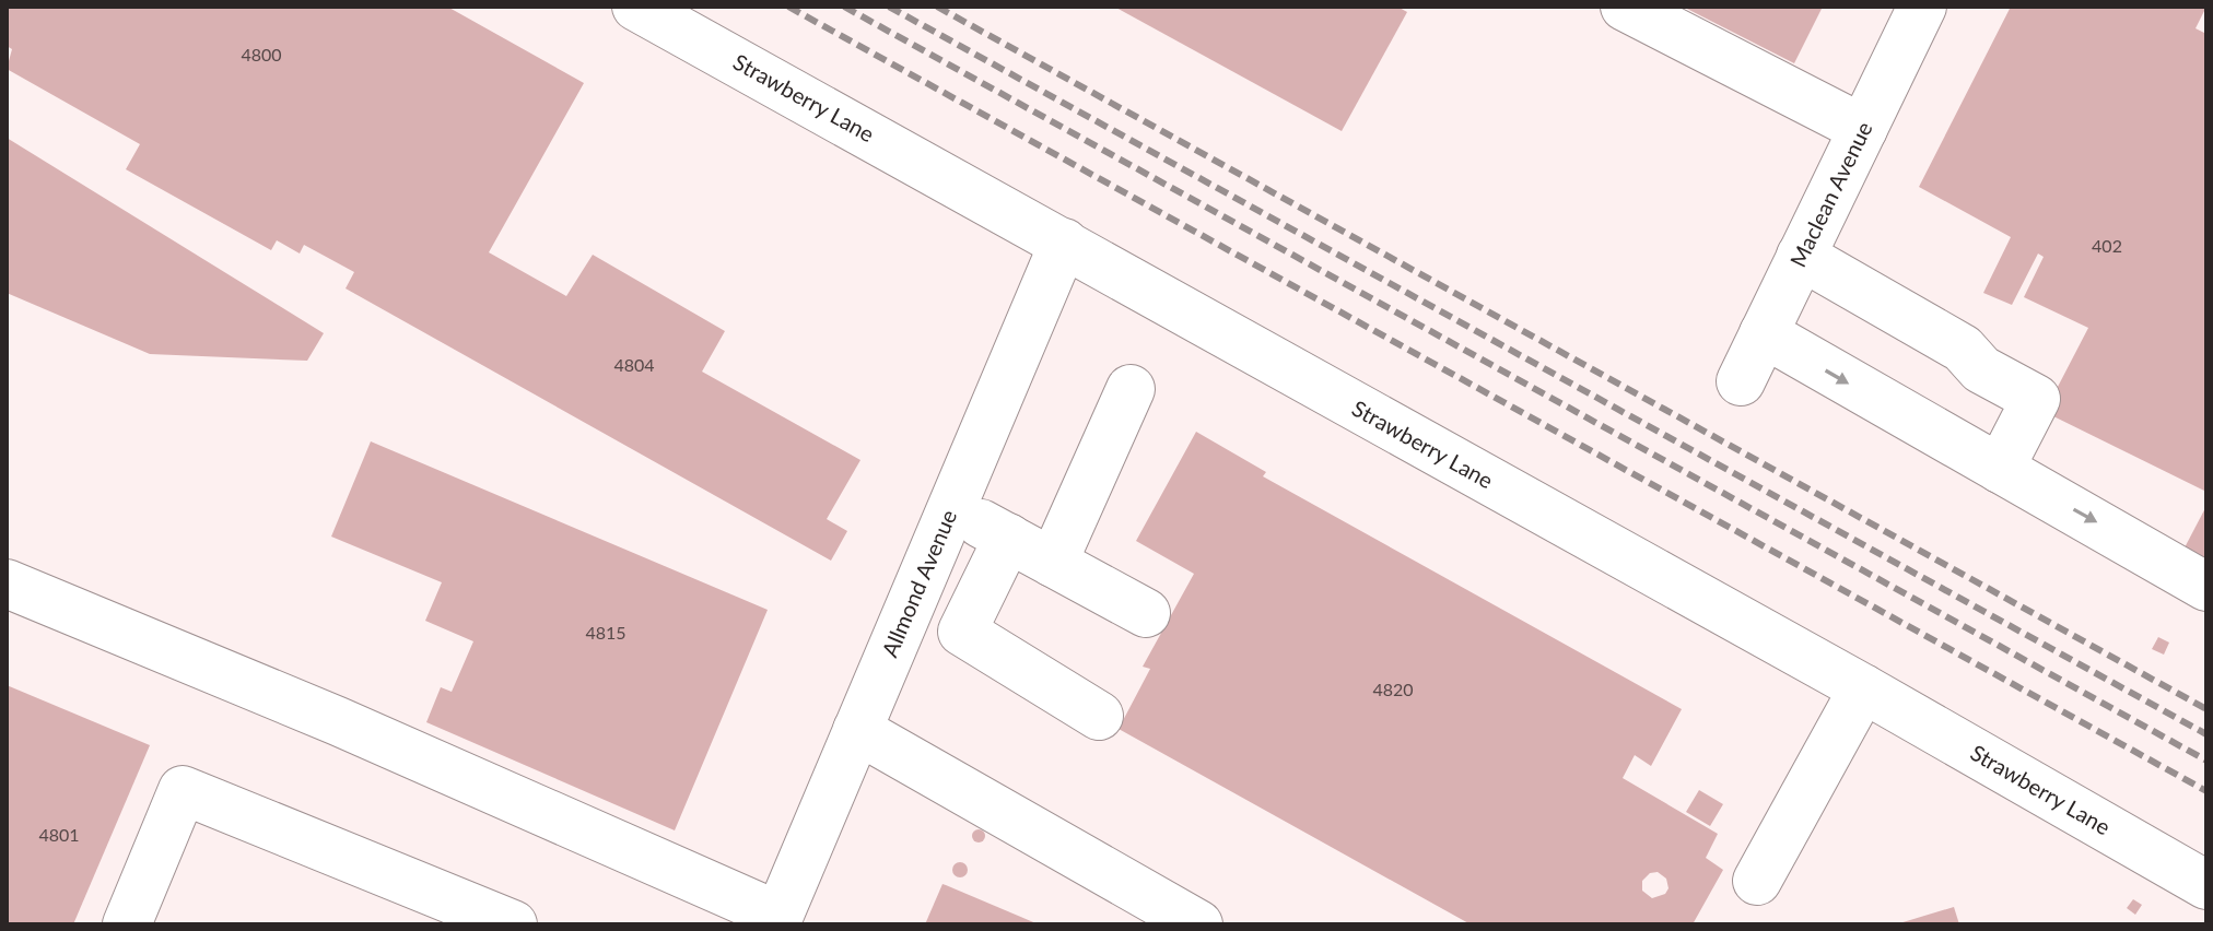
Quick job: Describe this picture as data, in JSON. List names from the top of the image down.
{
  "streets": {
    "street": ["Strawberry Lane", "Maclean Avenue", "Allmond Avenue"]
  },
  "crossings": [
    ["Strawberry Lane", "Allmond Avenue"]
  ],
  "house_numbers": [
    "4800",
    "402",
    "4804",
    "4815",
    "4820",
    "4801"
  ]
}
